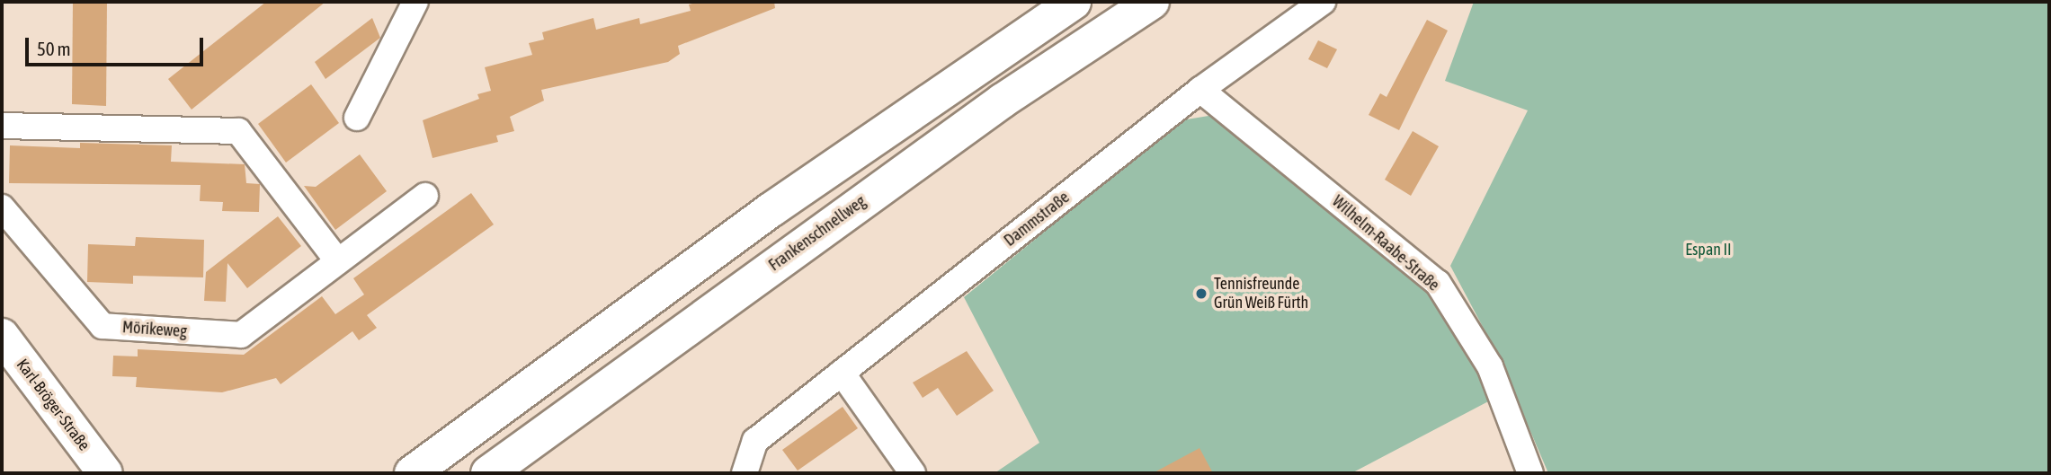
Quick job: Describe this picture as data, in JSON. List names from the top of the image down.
{
  "streets": {
    "main road": ["Frankenschnellweg", "Karl-Bröger-Straße"],
    "street": ["Dammstraße", "Wilhelm-Raabe-Straße", "Mörikeweg"]
  },
  "crossings": [
    ["Dammstraße", "Wilhelm-Raabe-Straße"]
  ],
  "parks": ["Espan II"],
  "places": ["Tennisfreunde Grün Weiß Fürth"],
  "scale_bar": "50 m"
}
